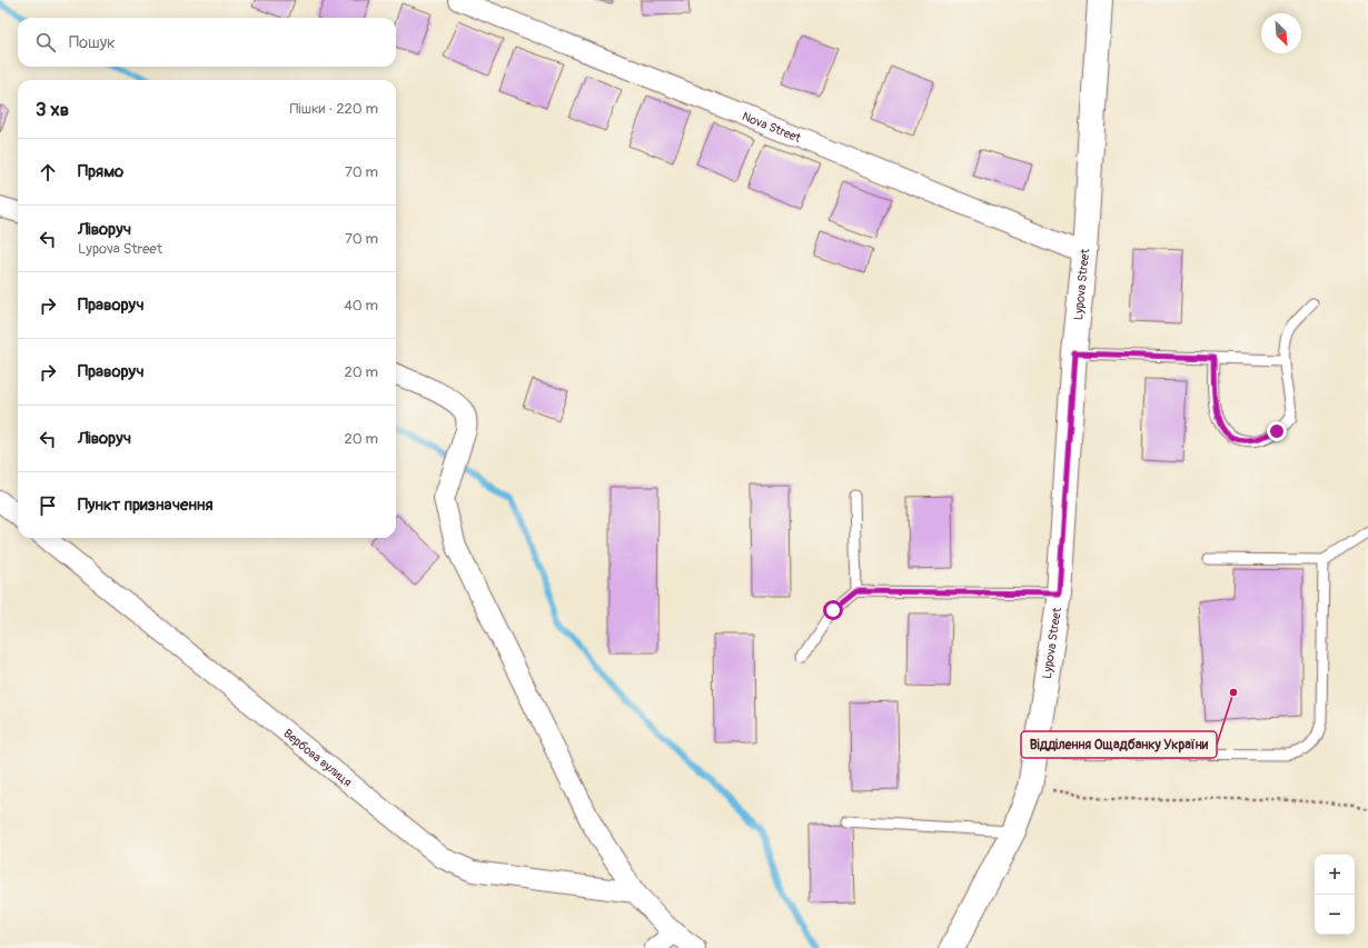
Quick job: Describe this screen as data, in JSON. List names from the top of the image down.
{
  "streets": {
    "street": ["Nova Street", "Lypova Street", "Вербова вулиця"]
  },
  "crossings": [
    ["Nova Street", "Lypova Street"]
  ],
  "places": ["Відділення Ощадбанку України"],
  "north": "bottom right",
  "page": {
    "search": "Пошук",
    "heading": ["3 хв", "Пішки · 220 m"],
    "list": [
      ["Прямо", "70 m"],
      ["Ліворуч", "Lypova Street", "70 m"],
      ["Праворуч", "40 m"],
      ["Праворуч", "20 m"],
      ["Ліворуч", "20 m"],
      "Пункт призначення"
    ],
    "map_buttons": ["+", "−"]
  }
}
